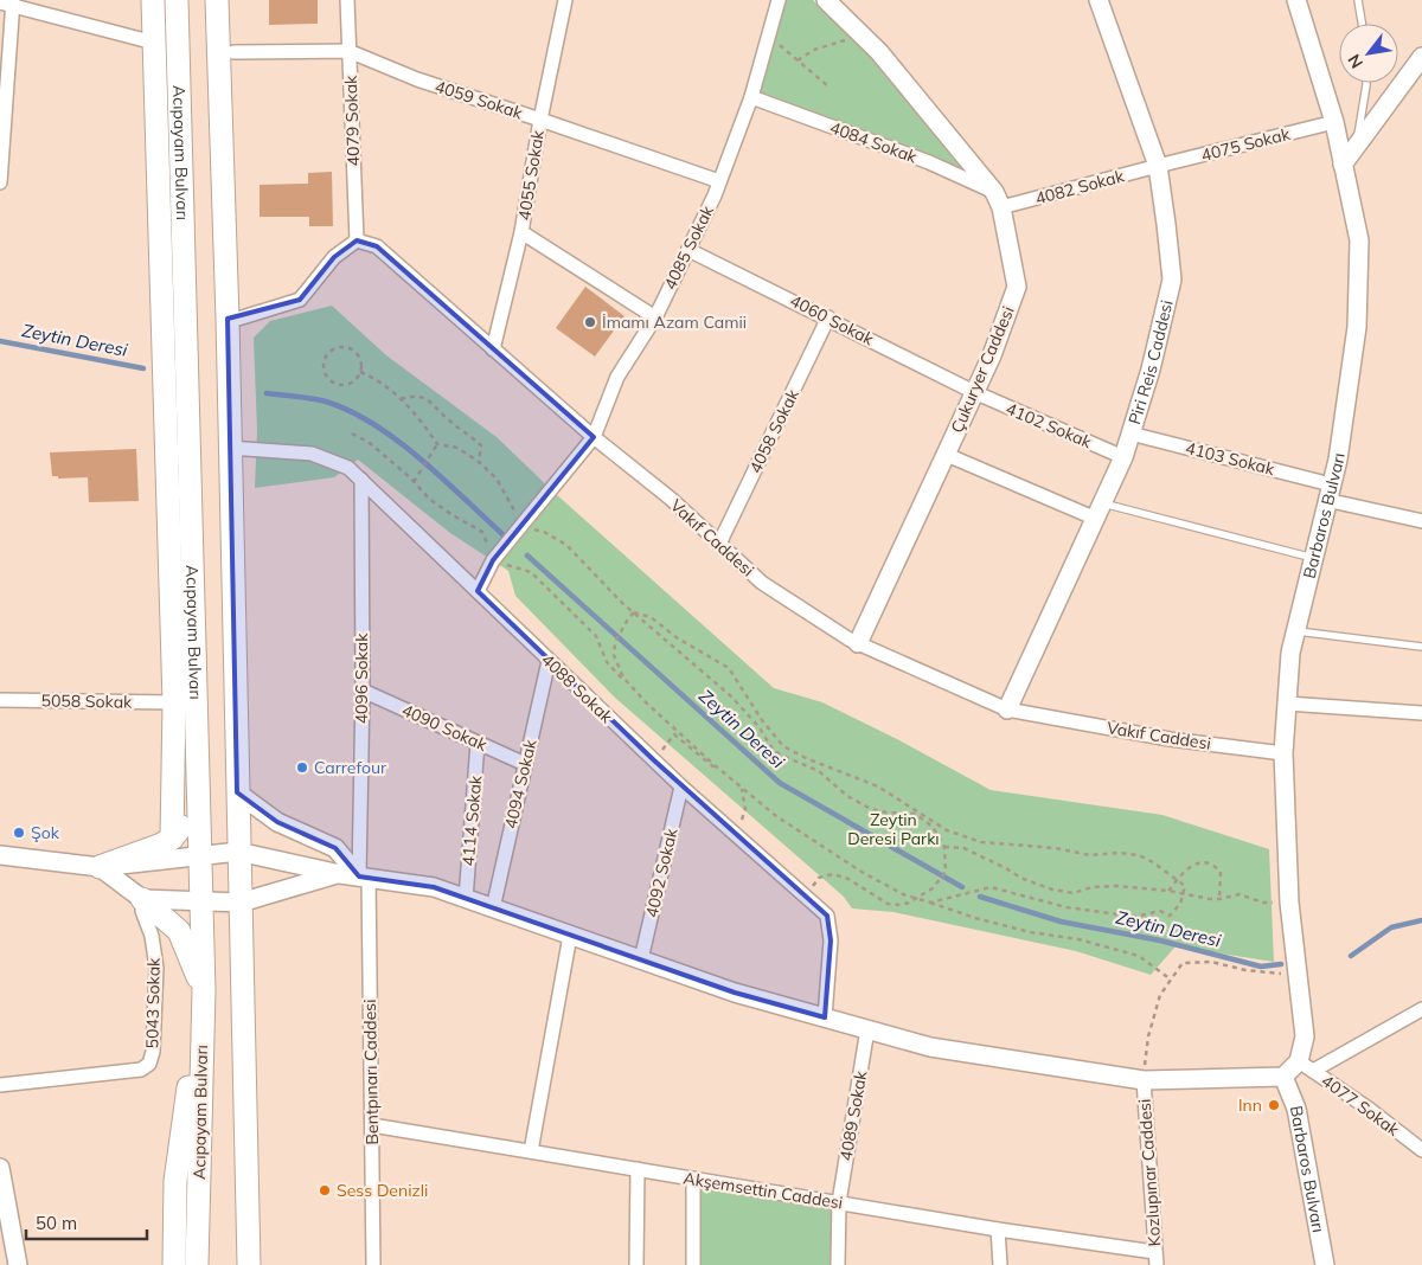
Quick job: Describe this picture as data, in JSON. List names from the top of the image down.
{
  "streets": {
    "main road": ["Acıpayam Bulvarı"],
    "street": [
      "4059 Sokak",
      "4079 Sokak",
      "4084 Sokak",
      "4075 Sokak",
      "4055 Sokak",
      "4082 Sokak",
      "4085 Sokak",
      "4060 Sokak",
      "Piri Reis Caddesi",
      "Çukuryer Caddesi",
      "4102 Sokak",
      "4058 Sokak",
      "4103 Sokak",
      "Barbaros Bulvarı",
      "Vakıf Caddesi",
      "4096 Sokak",
      "4088 Sokak",
      "5058 Sokak",
      "4090 Sokak",
      "4094 Sokak",
      "4114 Sokak",
      "4092 Sokak",
      "5043 Sokak",
      "Bentpınarı Caddesi",
      "4077 Sokak",
      "4089 Sokak",
      "Kozlupınar Caddesi",
      "Akşemsettin Caddesi"
    ]
  },
  "crossings": [
    ["4059 Sokak", "4079 Sokak"],
    ["4059 Sokak", "4055 Sokak"],
    ["4059 Sokak", "4085 Sokak"],
    ["4079 Sokak", "Vakıf Caddesi"],
    ["4084 Sokak", "4082 Sokak"],
    ["4084 Sokak", "4085 Sokak"],
    ["4084 Sokak", "Çukuryer Caddesi"],
    ["4075 Sokak", "4082 Sokak"],
    ["4075 Sokak", "Piri Reis Caddesi"],
    ["4075 Sokak", "Barbaros Bulvarı"],
    ["4055 Sokak", "Vakıf Caddesi"],
    ["4082 Sokak", "Piri Reis Caddesi"],
    ["4082 Sokak", "Çukuryer Caddesi"],
    ["4085 Sokak", "4060 Sokak"],
    ["4085 Sokak", "Vakıf Caddesi"],
    ["4085 Sokak", "4088 Sokak"],
    ["4060 Sokak", "Çukuryer Caddesi"],
    ["4060 Sokak", "4102 Sokak"],
    ["4060 Sokak", "4058 Sokak"],
    ["Piri Reis Caddesi", "4102 Sokak"],
    ["Piri Reis Caddesi", "4103 Sokak"],
    ["Piri Reis Caddesi", "Vakıf Caddesi"],
    ["Çukuryer Caddesi", "4102 Sokak"],
    ["Çukuryer Caddesi", "Vakıf Caddesi"],
    ["4058 Sokak", "Vakıf Caddesi"],
    ["4103 Sokak", "Barbaros Bulvarı"],
    ["Barbaros Bulvarı", "Vakıf Caddesi"],
    ["Barbaros Bulvarı", "4077 Sokak"],
    ["4096 Sokak", "4088 Sokak"],
    ["4096 Sokak", "4090 Sokak"],
    ["4096 Sokak", "Bentpınarı Caddesi"],
    ["4088 Sokak", "4094 Sokak"],
    ["4088 Sokak", "4092 Sokak"],
    ["4090 Sokak", "4094 Sokak"],
    ["4090 Sokak", "4114 Sokak"],
    ["Bentpınarı Caddesi", "Akşemsettin Caddesi"],
    ["4089 Sokak", "Akşemsettin Caddesi"],
    ["Kozlupınar Caddesi", "Akşemsettin Caddesi"]
  ],
  "water": ["Zeytin Deresi"],
  "parks": ["Zeytin Deresi Parkı"],
  "places": [
    "İmamı Azam Camii",
    "Carrefour",
    "Şok",
    "Inn",
    "Sess Denizli"
  ],
  "scale_bar": "50 m",
  "north": "bottom left"
}
